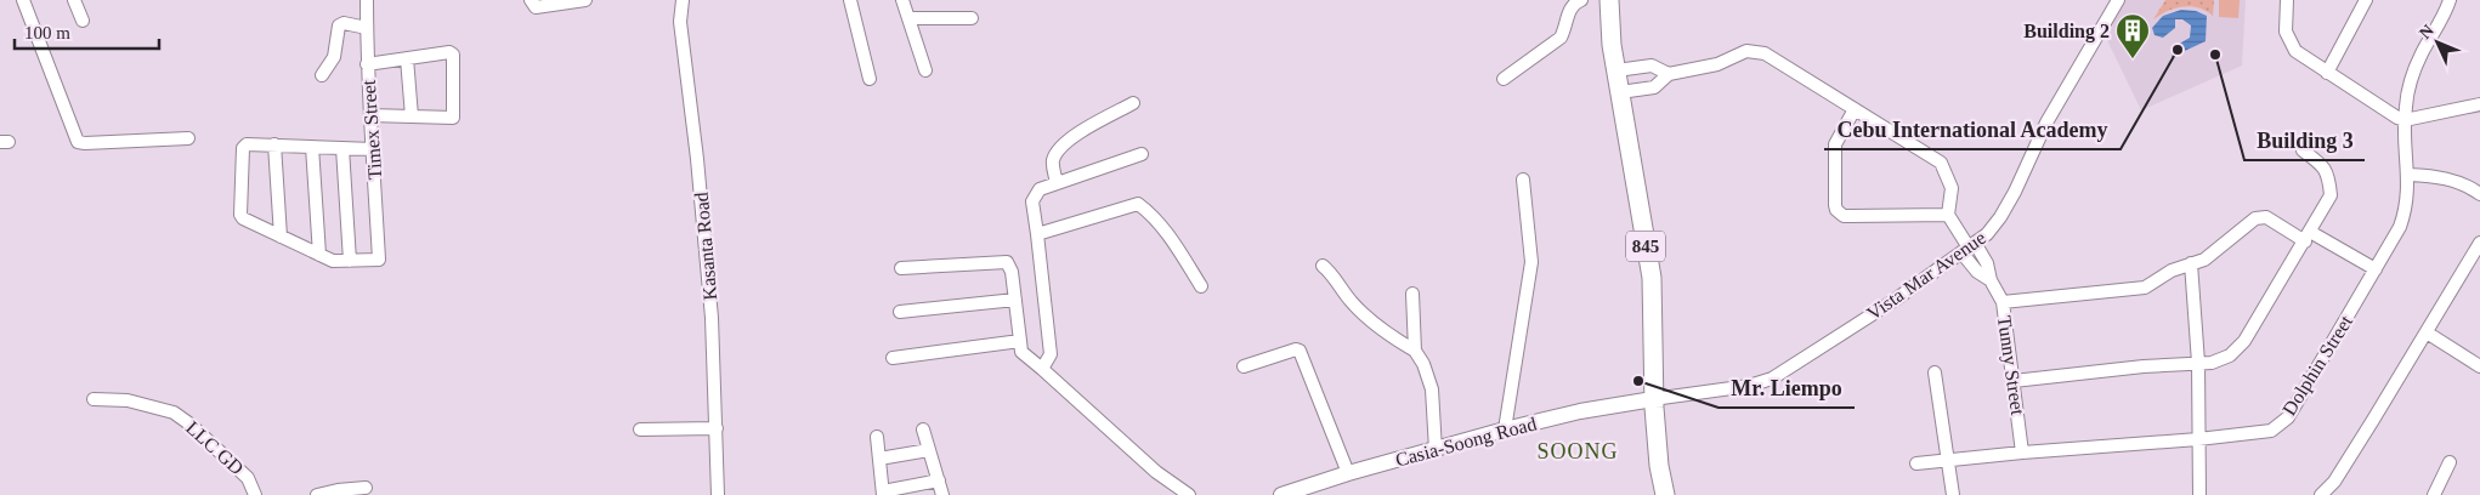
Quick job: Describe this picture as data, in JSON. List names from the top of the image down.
{
  "streets": {
    "main road": ["845"],
    "street": [
      "Timex Street",
      "Kasanta Road",
      "Vista Mar Avenue",
      "Tunny Street",
      "Dolphin Street",
      "Casia-Soong Road",
      "LLC GD"
    ]
  },
  "crossings": [
    ["845", "Vista Mar Avenue"],
    ["845", "Casia-Soong Road"],
    ["Vista Mar Avenue", "Tunny Street"],
    ["Vista Mar Avenue", "Casia-Soong Road"],
    ["Tunny Street", "Dolphin Street"]
  ],
  "districts": ["SOONG"],
  "places": {
    "other": ["Cebu International Academy", "Building 3", "Mr. Liempo"],
    "building": ["Building 2"]
  },
  "scale_bar": "100 m",
  "north": "top left"
}
